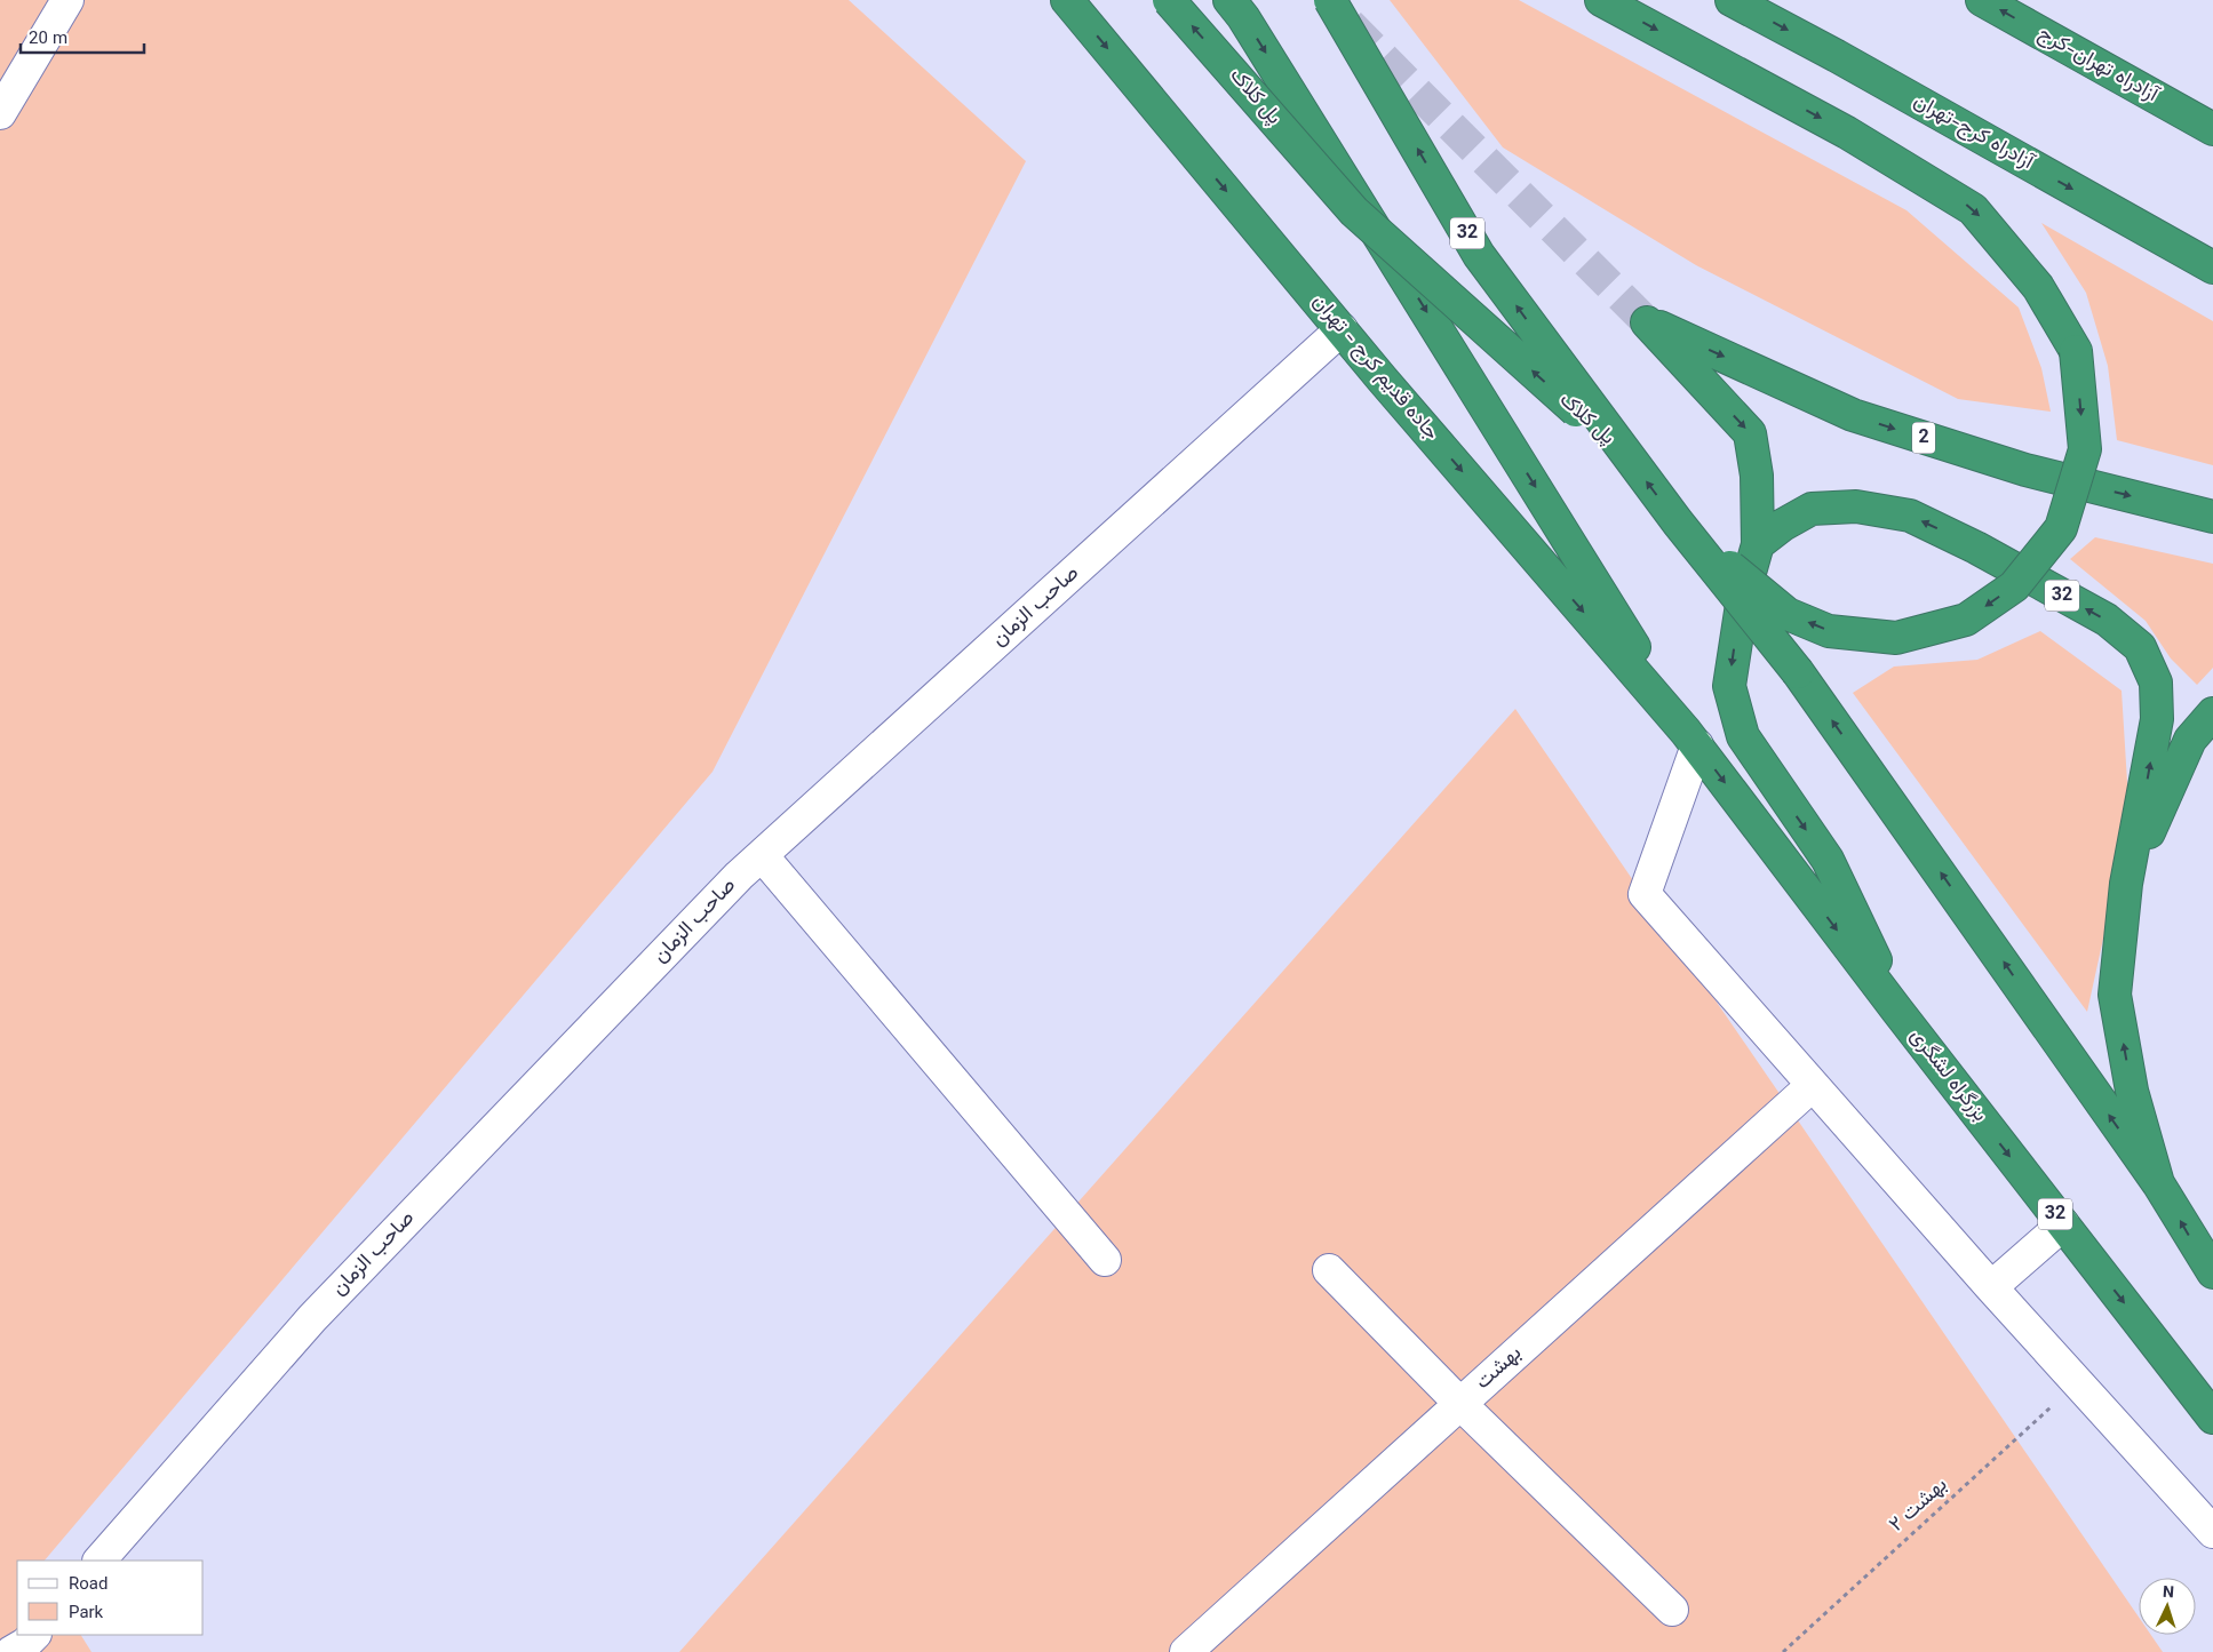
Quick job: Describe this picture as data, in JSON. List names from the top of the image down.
{
  "streets": {
    "highway": [
      "آزادراه تهران-کرج",
      "پل کلاک",
      "آزادراه کرج-تهران",
      "32",
      "جاده قدیم کرج - تهران",
      "2",
      "بزرگراه لشگری"
    ],
    "street": ["صاحب الزمان", "بهشت"],
    "path": ["بهشت ۲"]
  },
  "crossings": [
    ["پل کلاک", "32"],
    ["32", "2"],
    ["32", "بزرگراه لشگری"],
    ["جاده قدیم کرج - تهران", "صاحب الزمان"],
    ["جاده قدیم کرج - تهران", "بزرگراه لشگری"]
  ],
  "one_way": ["آزادراه تهران-کرج", "آزادراه کرج-تهران"],
  "legend": ["Road", "Park"],
  "scale_bar": "20 m",
  "north": "top"
}
